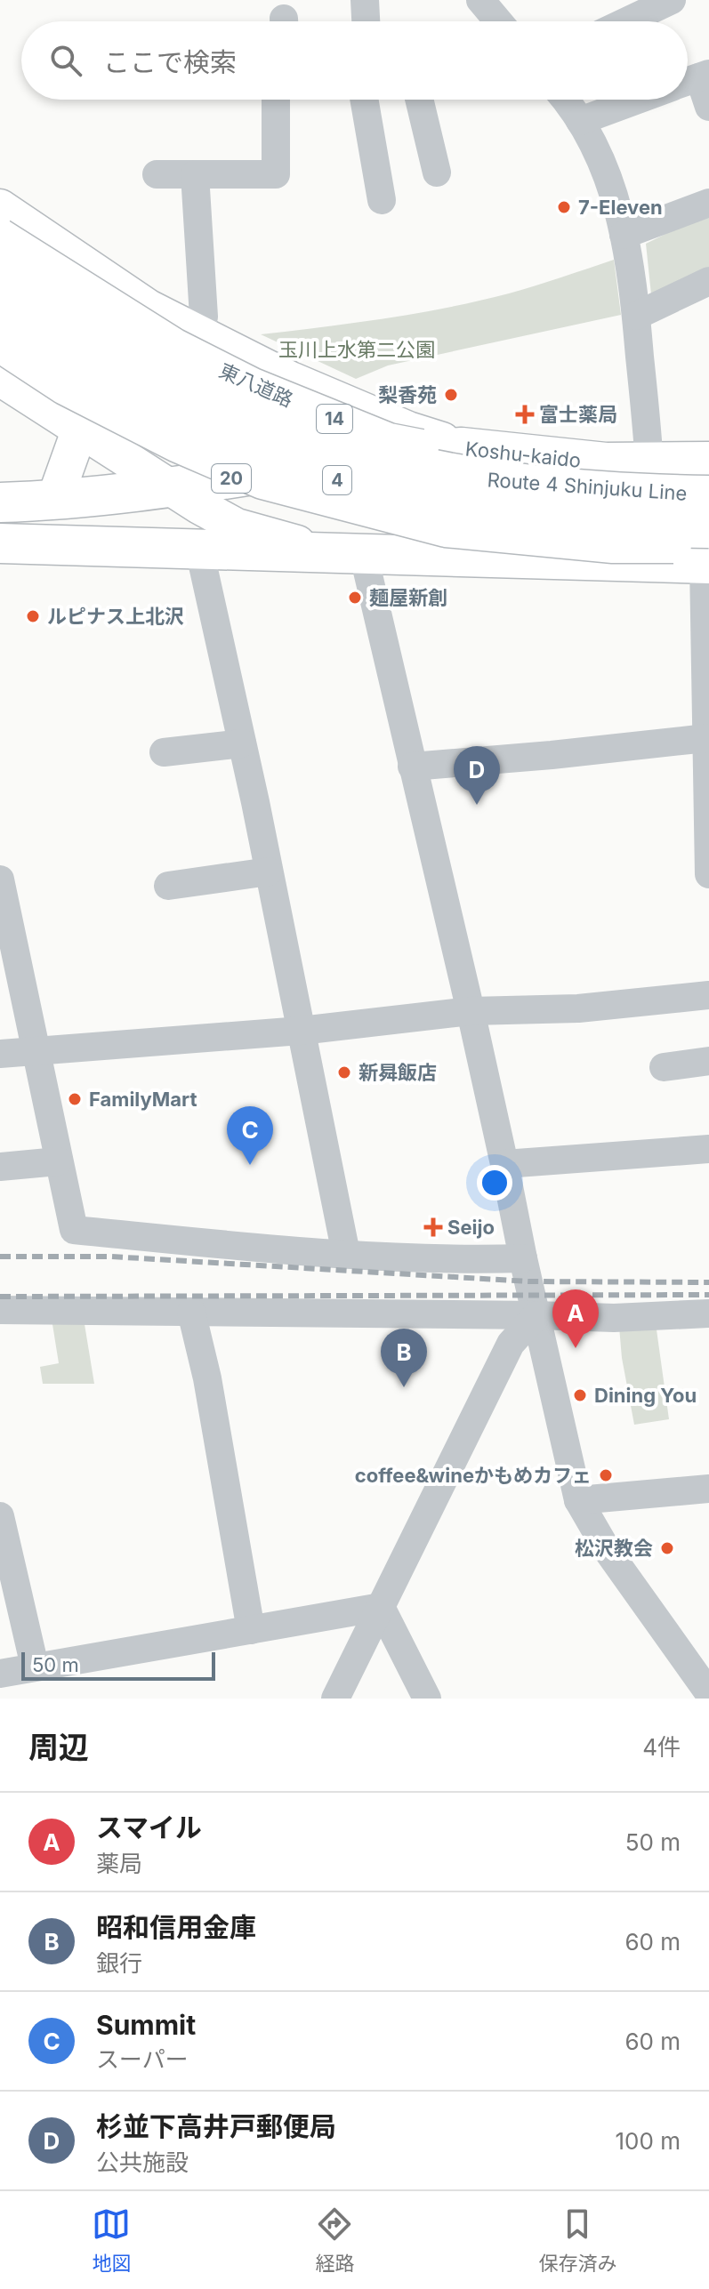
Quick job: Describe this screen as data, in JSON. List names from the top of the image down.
{
  "streets": {
    "highway": [
      "Koshu-kaido",
      "20",
      "4",
      "Route 4 Shinjuku Line"
    ],
    "main road": ["東八道路", "14"]
  },
  "crossings": [
    ["14", "Koshu-kaido"]
  ],
  "parks": ["玉川上水第二公園"],
  "places": {
    "other": [
      "7-Eleven",
      "梨香苑",
      "麺屋新創",
      "ルピナス上北沢",
      "新曻飯店",
      "FamilyMart",
      "Dining You",
      "coffee&wineかもめカフェ",
      "松沢教会"
    ],
    "health": ["富士薬局", "Seijo"]
  },
  "scale_bar": "50 m",
  "page": {
    "search": "ここで検索",
    "pins": [
      "D",
      "C",
      "A",
      "B"
    ],
    "scale": "50 m",
    "heading": ["周辺", "4件"],
    "list": [
      {
        "mark": "A",
        "name": "スマイル",
        "note": "薬局",
        "value": "50 m"
      },
      {
        "mark": "B",
        "name": "昭和信用金庫",
        "note": "銀行",
        "value": "60 m"
      },
      {
        "mark": "C",
        "name": "Summit",
        "note": "スーパー",
        "value": "60 m"
      },
      {
        "mark": "D",
        "name": "杉並下高井戸郵便局",
        "note": "公共施設",
        "value": "100 m"
      }
    ],
    "nav": ["地図", "経路", "保存済み"]
  }
}
